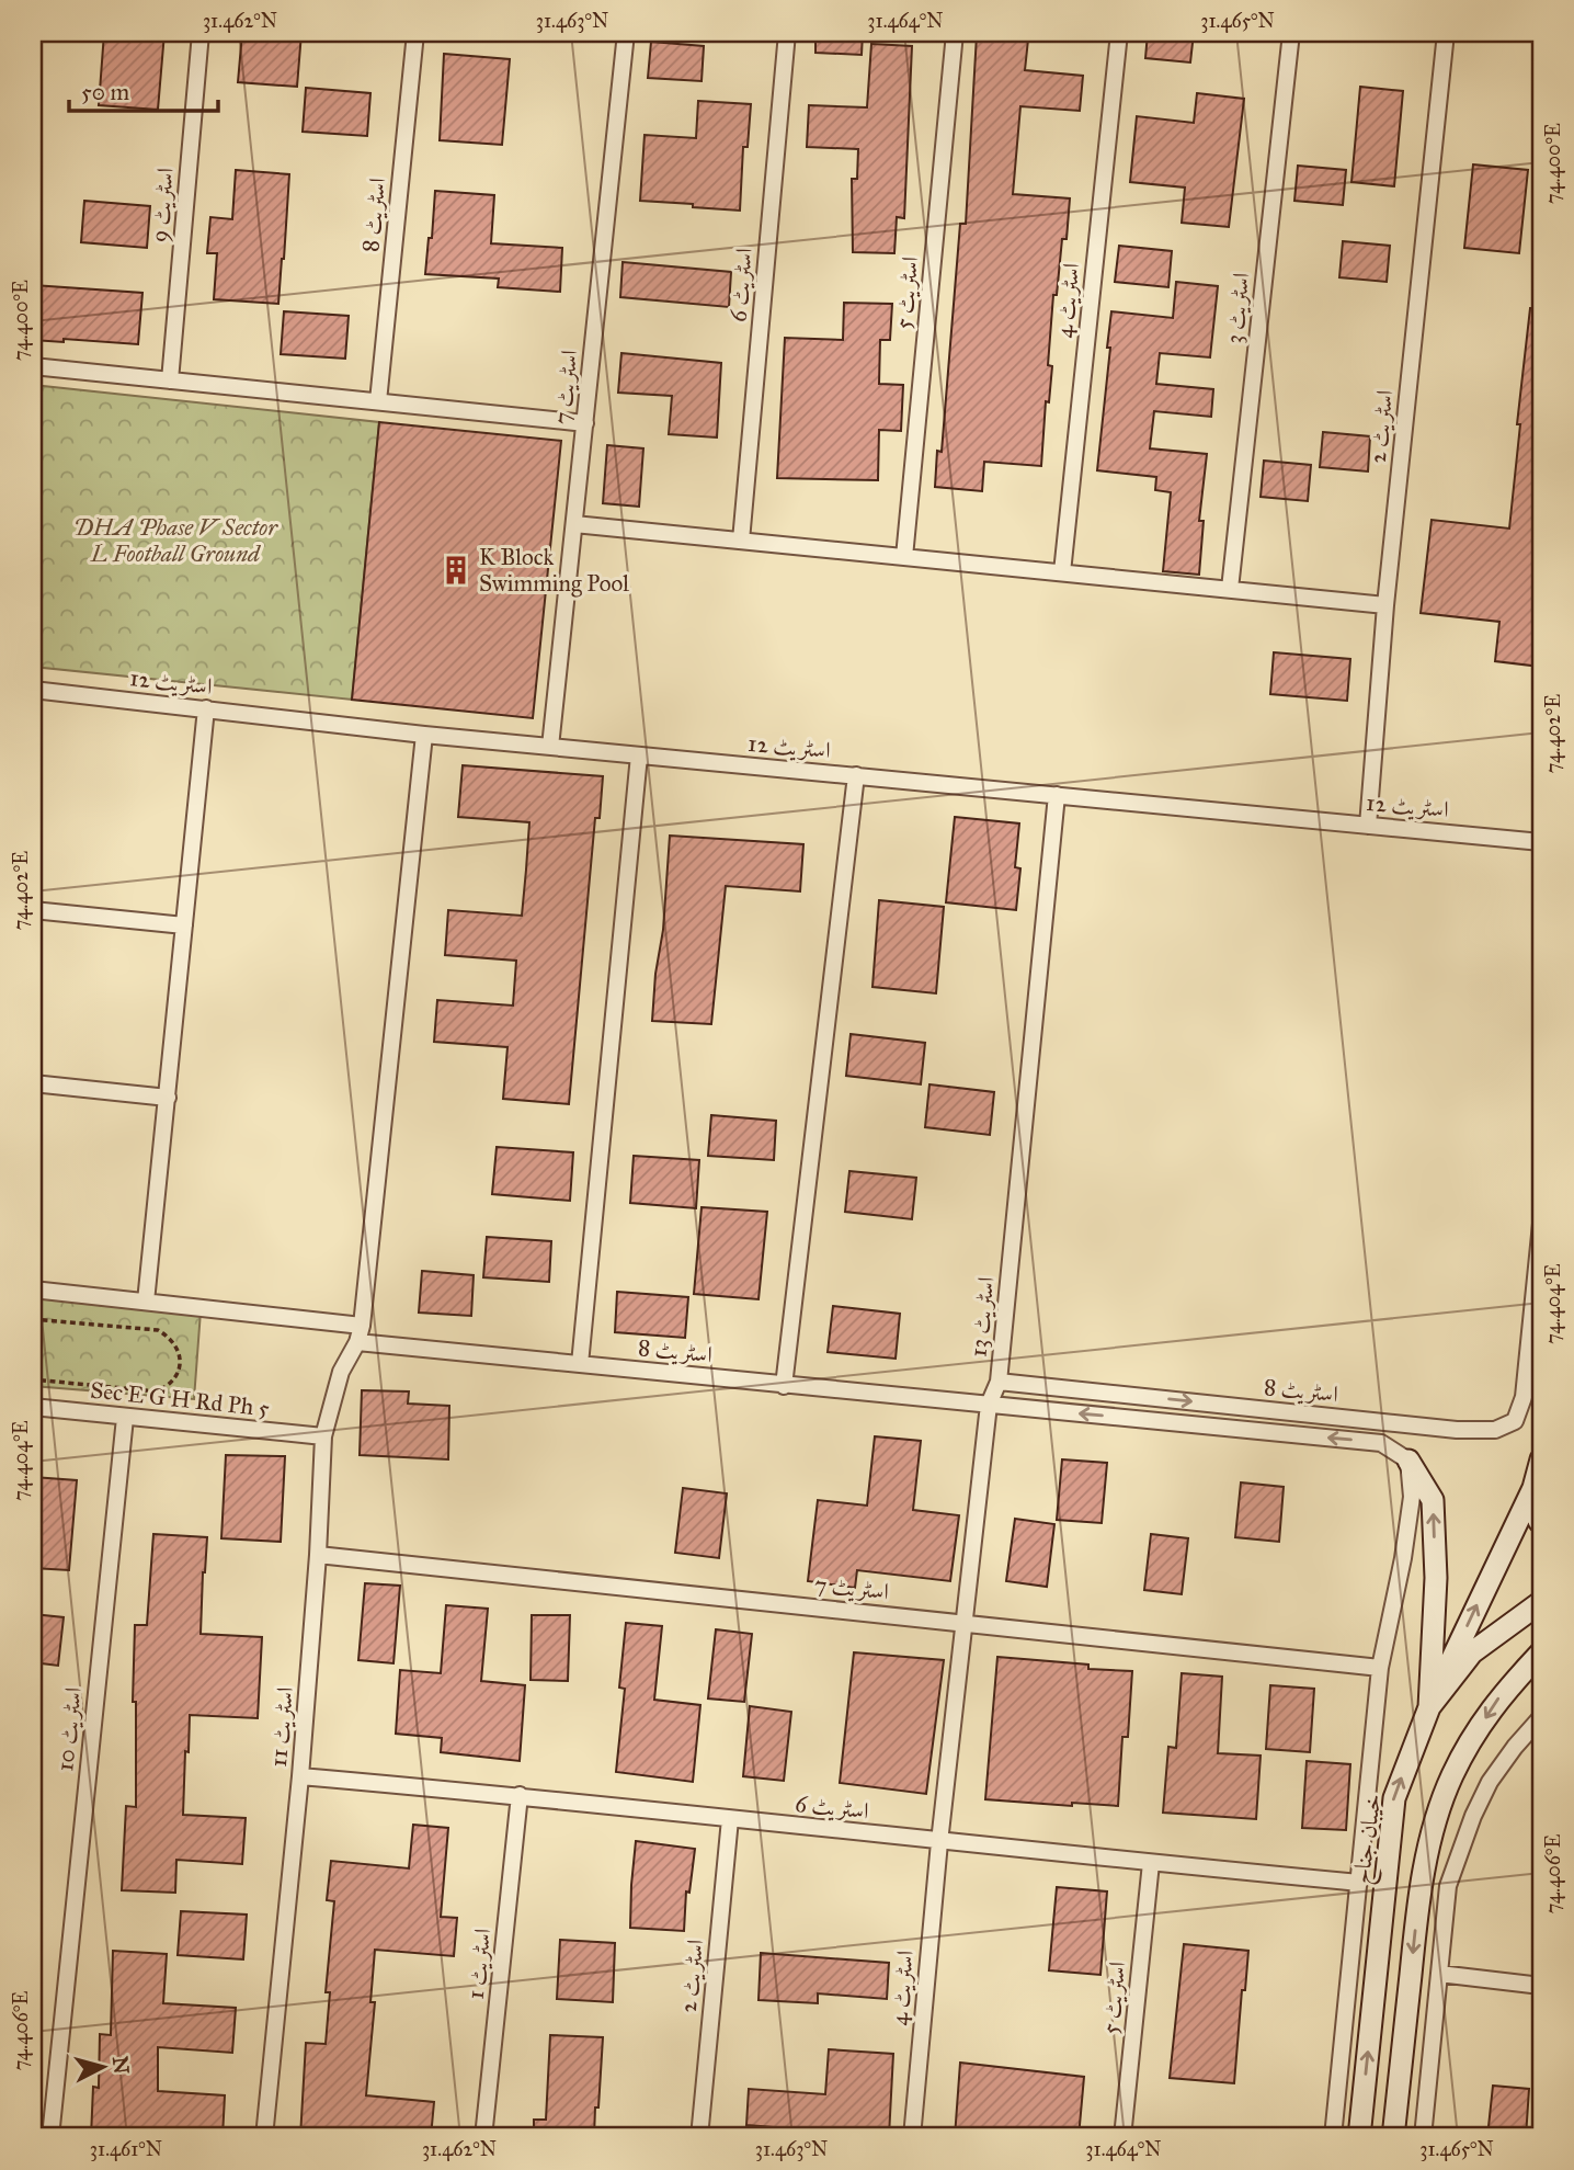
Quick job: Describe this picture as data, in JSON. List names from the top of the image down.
{
  "streets": {
    "main road": ["خیبان جناح"],
    "street": [
      "اسٹریٹ 9",
      "اسٹریٹ 8",
      "اسٹریٹ 6",
      "اسٹریٹ 5",
      "اسٹریٹ 4",
      "اسٹریٹ 3",
      "اسٹریٹ 7",
      "اسٹریٹ 2",
      "اسٹریٹ 12",
      "اسٹریٹ 13",
      "Sec E G H Rd Ph 5",
      "اسٹریٹ 11",
      "اسٹریٹ 10",
      "اسٹریٹ 1"
    ]
  },
  "crossings": [
    ["اسٹریٹ 8", "اسٹریٹ 13"],
    ["اسٹریٹ 8", "اسٹریٹ 11"],
    ["اسٹریٹ 6", "اسٹریٹ 5"],
    ["اسٹریٹ 6", "اسٹریٹ 4"],
    ["اسٹریٹ 6", "اسٹریٹ 2"],
    ["اسٹریٹ 6", "اسٹریٹ 13"],
    ["اسٹریٹ 6", "اسٹریٹ 11"],
    ["اسٹریٹ 6", "اسٹریٹ 1"],
    ["اسٹریٹ 4", "اسٹریٹ 13"],
    ["اسٹریٹ 7", "اسٹریٹ 12"],
    ["اسٹریٹ 7", "اسٹریٹ 13"],
    ["اسٹریٹ 7", "اسٹریٹ 11"],
    ["اسٹریٹ 2", "اسٹریٹ 12"],
    ["اسٹریٹ 12", "اسٹریٹ 13"],
    ["اسٹریٹ 12", "اسٹریٹ 11"],
    ["Sec E G H Rd Ph 5", "اسٹریٹ 11"],
    ["Sec E G H Rd Ph 5", "اسٹریٹ 10"]
  ],
  "parks": ["DHA Phase V Sector L Football Ground"],
  "places": {
    "building": ["K Block Swimming Pool"]
  },
  "scale_bar": "50 m",
  "north": "right",
  "coordinates": [
    "31.462°N",
    "31.463°N",
    "31.464°N",
    "31.465°N",
    "74.400°E",
    "74.402°E",
    "74.404°E",
    "74.406°E",
    "31.461°N"
  ]
}
